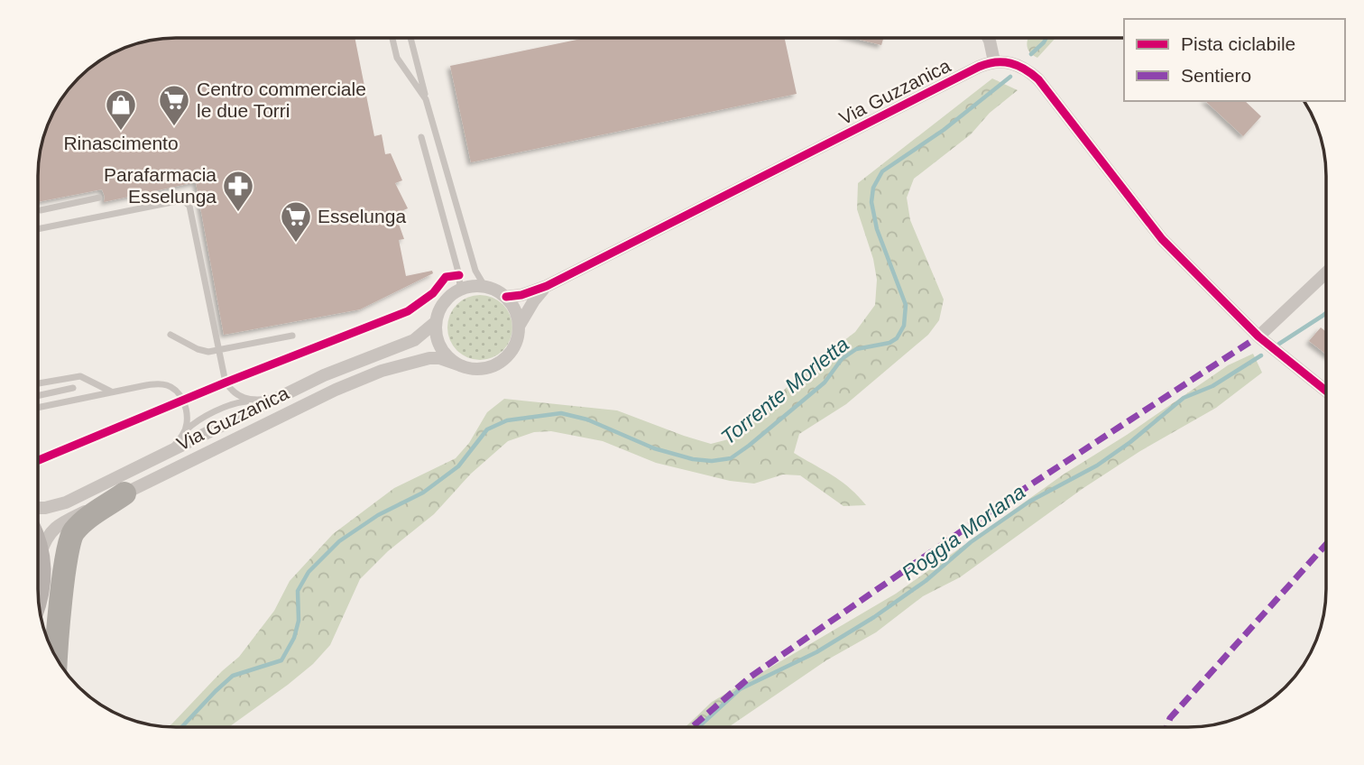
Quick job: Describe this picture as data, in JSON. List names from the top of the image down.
{
  "streets": {
    "street": ["Via Guzzanica"]
  },
  "water": ["Torrente Morletta", "Roggia Morlana"],
  "places": {
    "supermarket": ["Centro commerciale le due Torri", "Esselunga"],
    "shop": ["Rinascimento"],
    "pharmacy": ["Parafarmacia Esselunga"]
  },
  "legend": ["Pista ciclabile", "Sentiero"]
}
